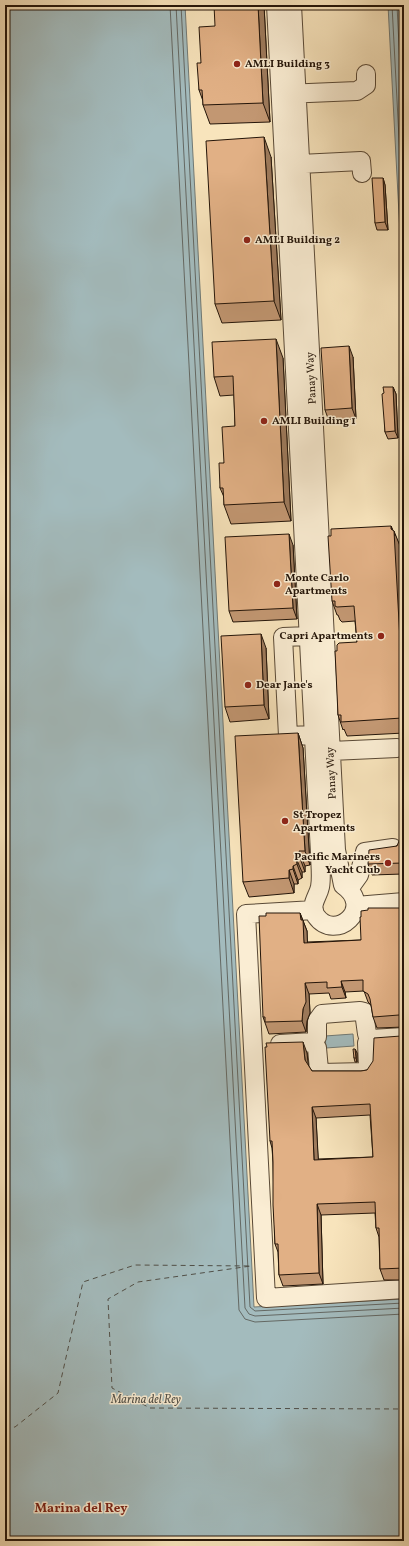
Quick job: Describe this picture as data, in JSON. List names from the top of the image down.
{
  "streets": {
    "street": ["Panay Way"]
  },
  "districts": ["Marina del Rey"],
  "water": ["Marina del Rey"],
  "places": [
    "AMLI Building 3",
    "AMLI Building 2",
    "AMLI Building 1",
    "Monte Carlo Apartments",
    "Capri Apartments",
    "Dear Jane's",
    "St Tropez Apartments",
    "Pacific Mariners Yacht Club"
  ]
}
